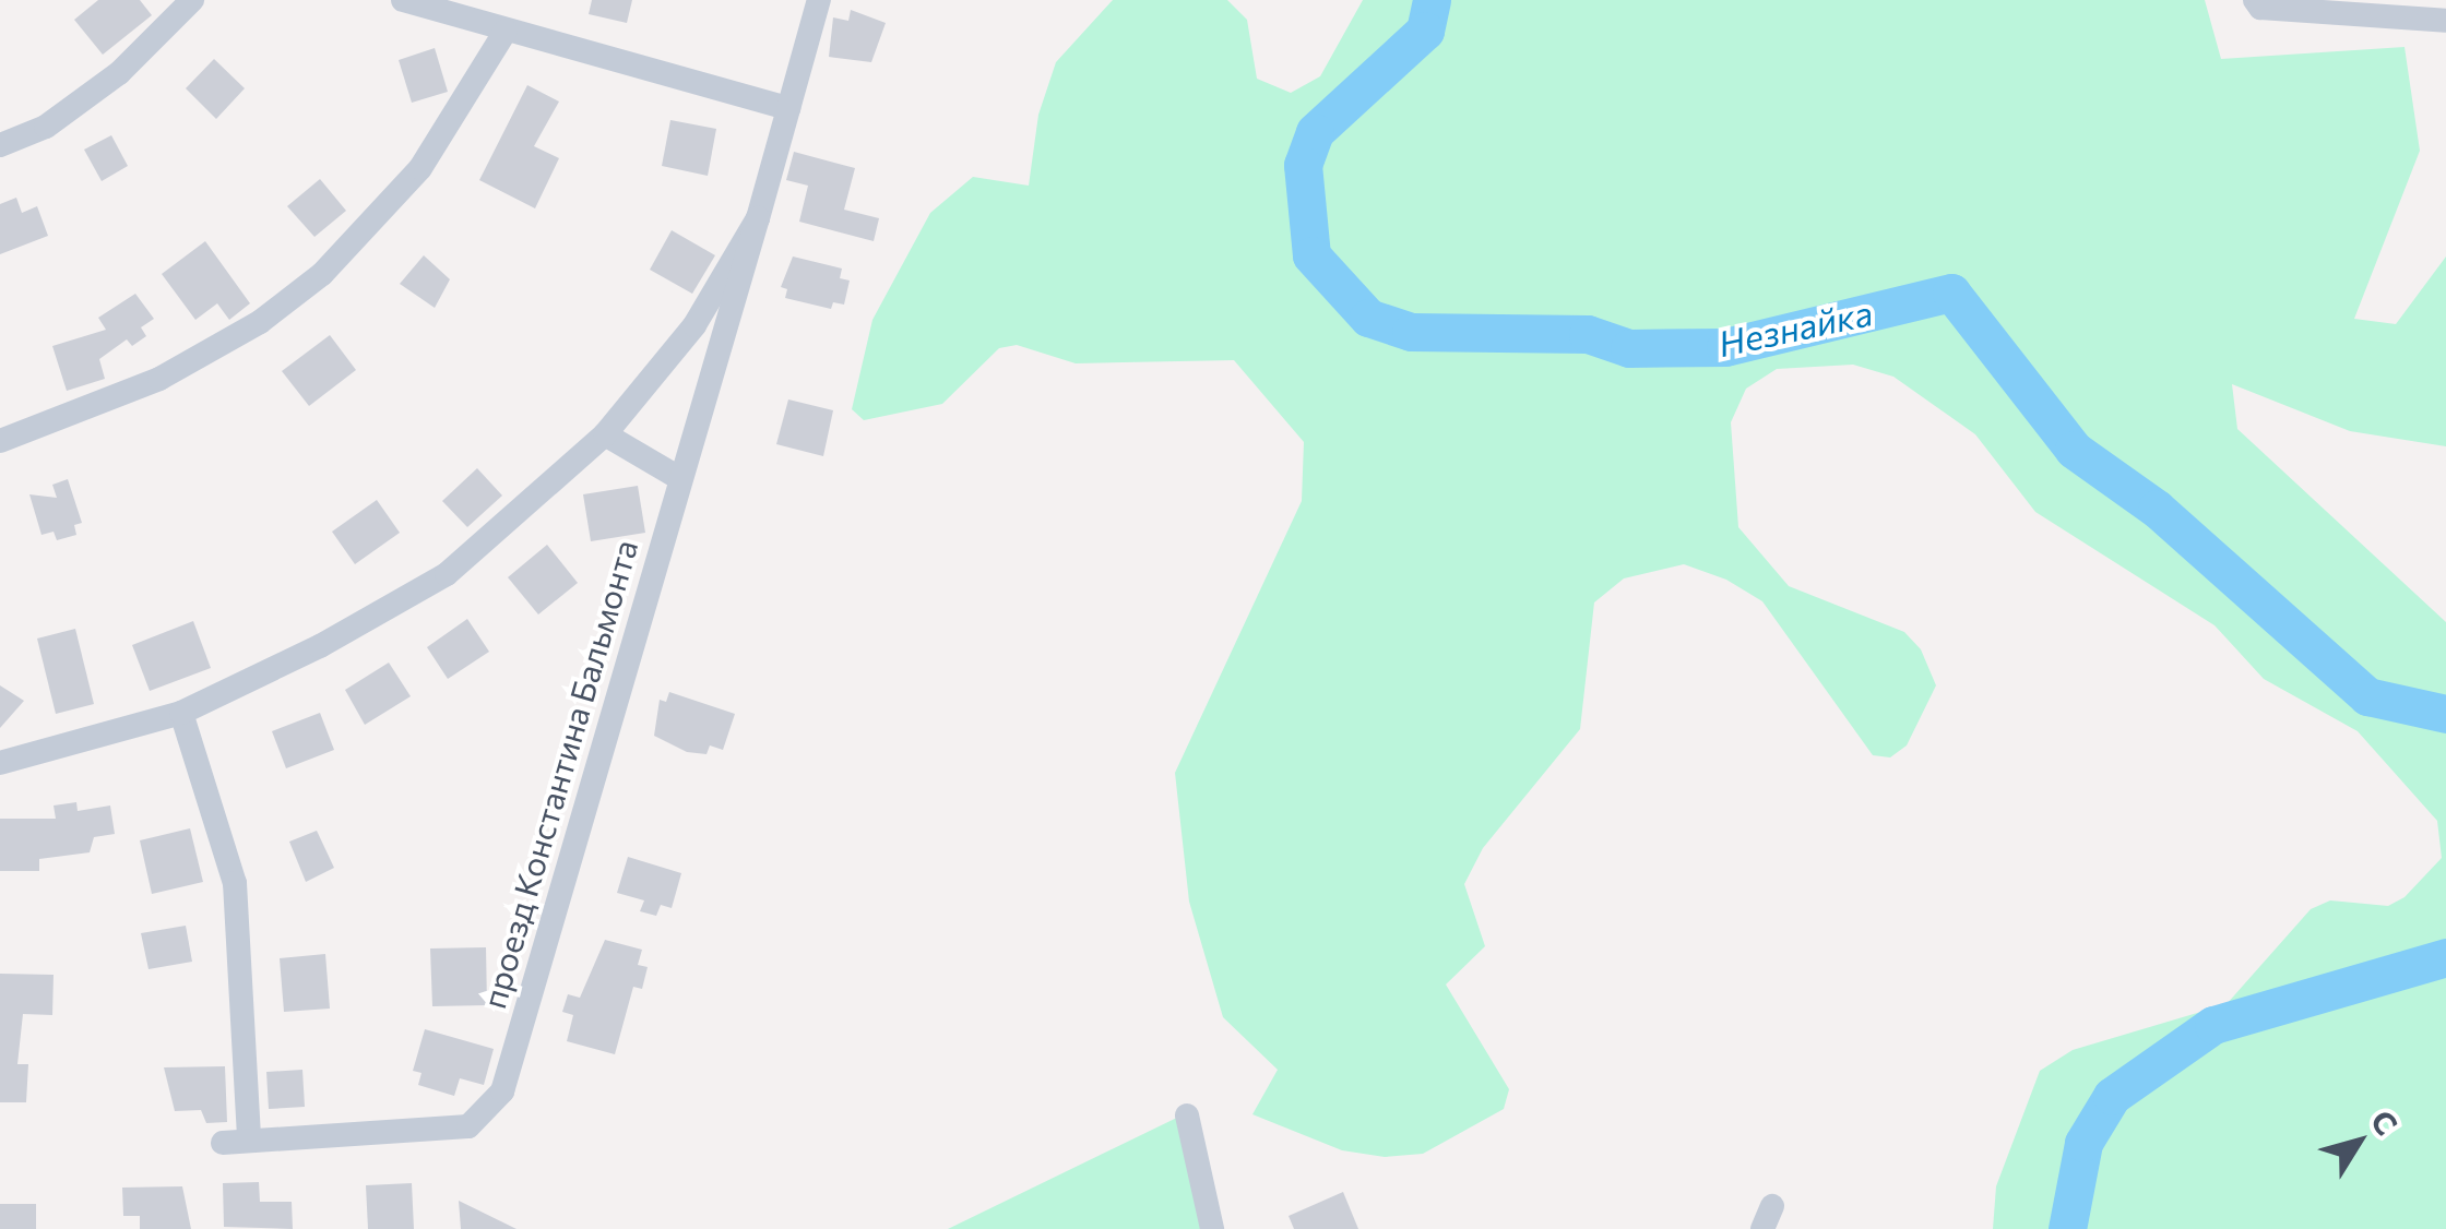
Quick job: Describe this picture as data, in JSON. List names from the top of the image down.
{
  "streets": {
    "street": ["проезд Константина Бальмонта"]
  },
  "water": ["Незнайка"],
  "north": "top right"
}
